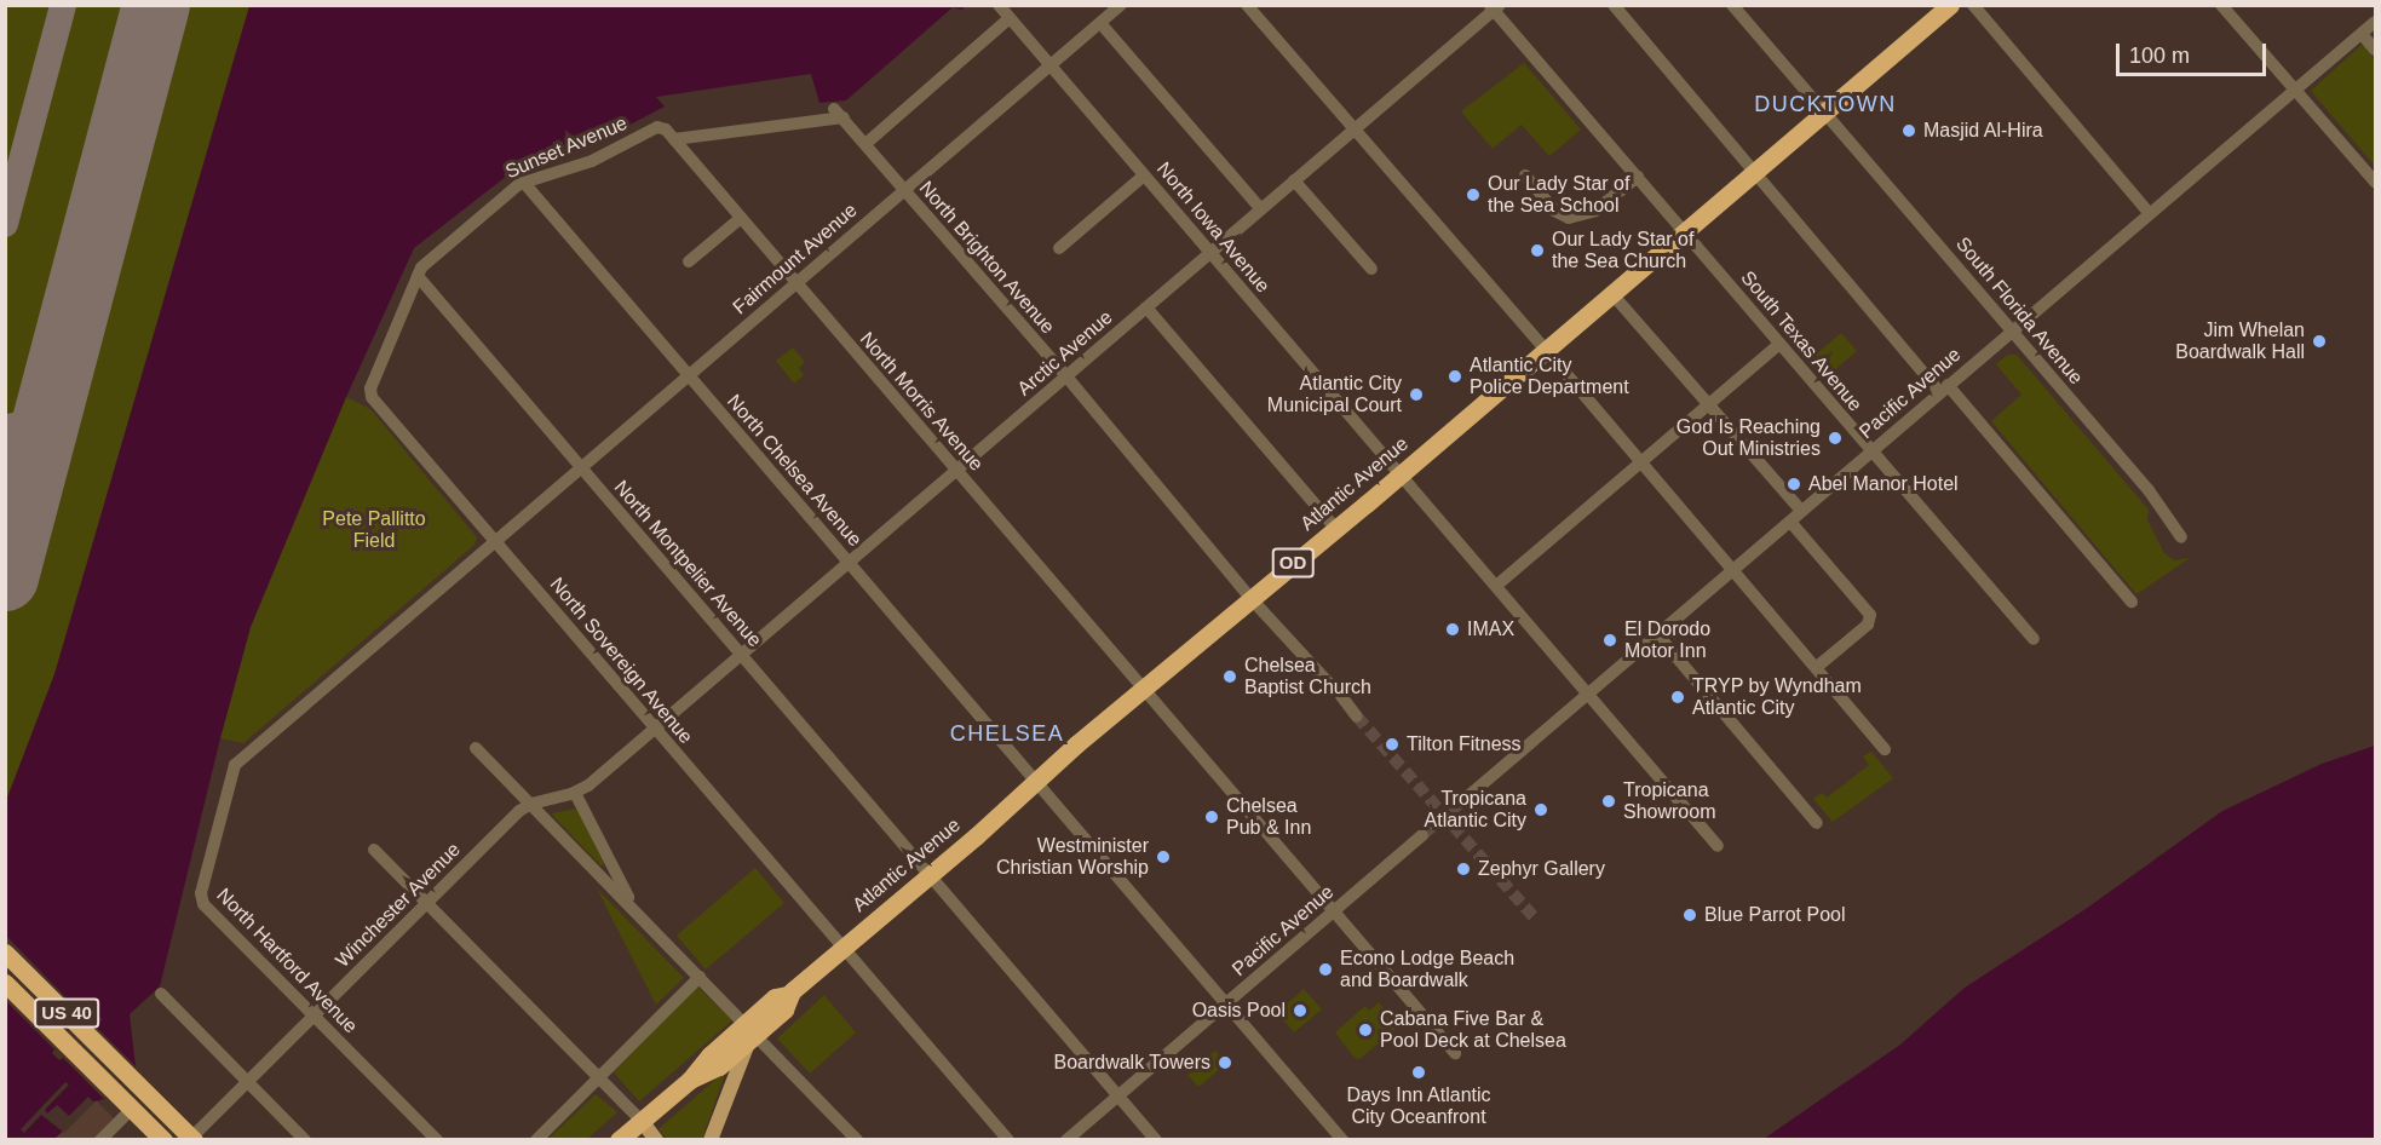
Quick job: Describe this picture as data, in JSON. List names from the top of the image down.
{
  "streets": {
    "highway": ["Atlantic Avenue", "OD", "US 40"],
    "street": [
      "Sunset Avenue",
      "North Iowa Avenue",
      "North Brighton Avenue",
      "Fairmount Avenue",
      "South Florida Avenue",
      "South Texas Avenue",
      "Arctic Avenue",
      "Pacific Avenue",
      "North Morris Avenue",
      "North Chelsea Avenue",
      "North Montpelier Avenue",
      "North Sovereign Avenue",
      "Winchester Avenue",
      "North Hartford Avenue"
    ]
  },
  "crossings": [
    ["Sunset Avenue", "North Brighton Avenue"],
    ["Sunset Avenue", "North Morris Avenue"],
    ["Sunset Avenue", "North Chelsea Avenue"],
    ["Sunset Avenue", "North Montpelier Avenue"],
    ["Sunset Avenue", "North Sovereign Avenue"],
    ["North Iowa Avenue", "Fairmount Avenue"],
    ["North Iowa Avenue", "Arctic Avenue"],
    ["North Iowa Avenue", "Pacific Avenue"],
    ["North Iowa Avenue", "Atlantic Avenue"],
    ["North Brighton Avenue", "Fairmount Avenue"],
    ["North Brighton Avenue", "Arctic Avenue"],
    ["North Brighton Avenue", "Atlantic Avenue"],
    ["Fairmount Avenue", "North Morris Avenue"],
    ["Fairmount Avenue", "North Chelsea Avenue"],
    ["Fairmount Avenue", "North Montpelier Avenue"],
    ["Fairmount Avenue", "North Sovereign Avenue"],
    ["Fairmount Avenue", "North Hartford Avenue"],
    ["South Florida Avenue", "Pacific Avenue"],
    ["South Florida Avenue", "Atlantic Avenue"],
    ["South Texas Avenue", "Arctic Avenue"],
    ["South Texas Avenue", "Pacific Avenue"],
    ["South Texas Avenue", "Atlantic Avenue"],
    ["Arctic Avenue", "North Morris Avenue"],
    ["Arctic Avenue", "North Chelsea Avenue"],
    ["Arctic Avenue", "North Montpelier Avenue"],
    ["Arctic Avenue", "North Sovereign Avenue"],
    ["Arctic Avenue", "Winchester Avenue"],
    ["Pacific Avenue", "North Morris Avenue"],
    ["Pacific Avenue", "North Chelsea Avenue"],
    ["Pacific Avenue", "North Montpelier Avenue"],
    ["North Morris Avenue", "Atlantic Avenue"],
    ["North Chelsea Avenue", "Atlantic Avenue"],
    ["Atlantic Avenue", "OD"],
    ["Atlantic Avenue", "North Montpelier Avenue"],
    ["Atlantic Avenue", "North Sovereign Avenue"],
    ["North Sovereign Avenue", "Winchester Avenue"],
    ["North Sovereign Avenue", "North Hartford Avenue"],
    ["Winchester Avenue", "North Hartford Avenue"],
    ["Winchester Avenue", "US 40"]
  ],
  "districts": ["DUCKTOWN", "CHELSEA"],
  "parks": ["Pete Pallitto Field"],
  "places": [
    "Masjid Al-Hira",
    "Our Lady Star of the Sea School",
    "Our Lady Star of the Sea Church",
    "Jim Whelan Boardwalk Hall",
    "Atlantic City Police Department",
    "Atlantic City Municipal Court",
    "God Is Reaching Out Ministries",
    "Abel Manor Hotel",
    "IMAX",
    "El Dorodo Motor Inn",
    "Chelsea Baptist Church",
    "TRYP by Wyndham Atlantic City",
    "Tilton Fitness",
    "Tropicana Showroom",
    "Tropicana Atlantic City",
    "Chelsea Pub & Inn",
    "Westminister Christian Worship",
    "Zephyr Gallery",
    "Blue Parrot Pool",
    "Econo Lodge Beach and Boardwalk",
    "Oasis Pool",
    "Cabana Five Bar & Pool Deck at Chelsea",
    "Boardwalk Towers",
    "Days Inn Atlantic City Oceanfront"
  ],
  "scale_bar": "100 m"
}
